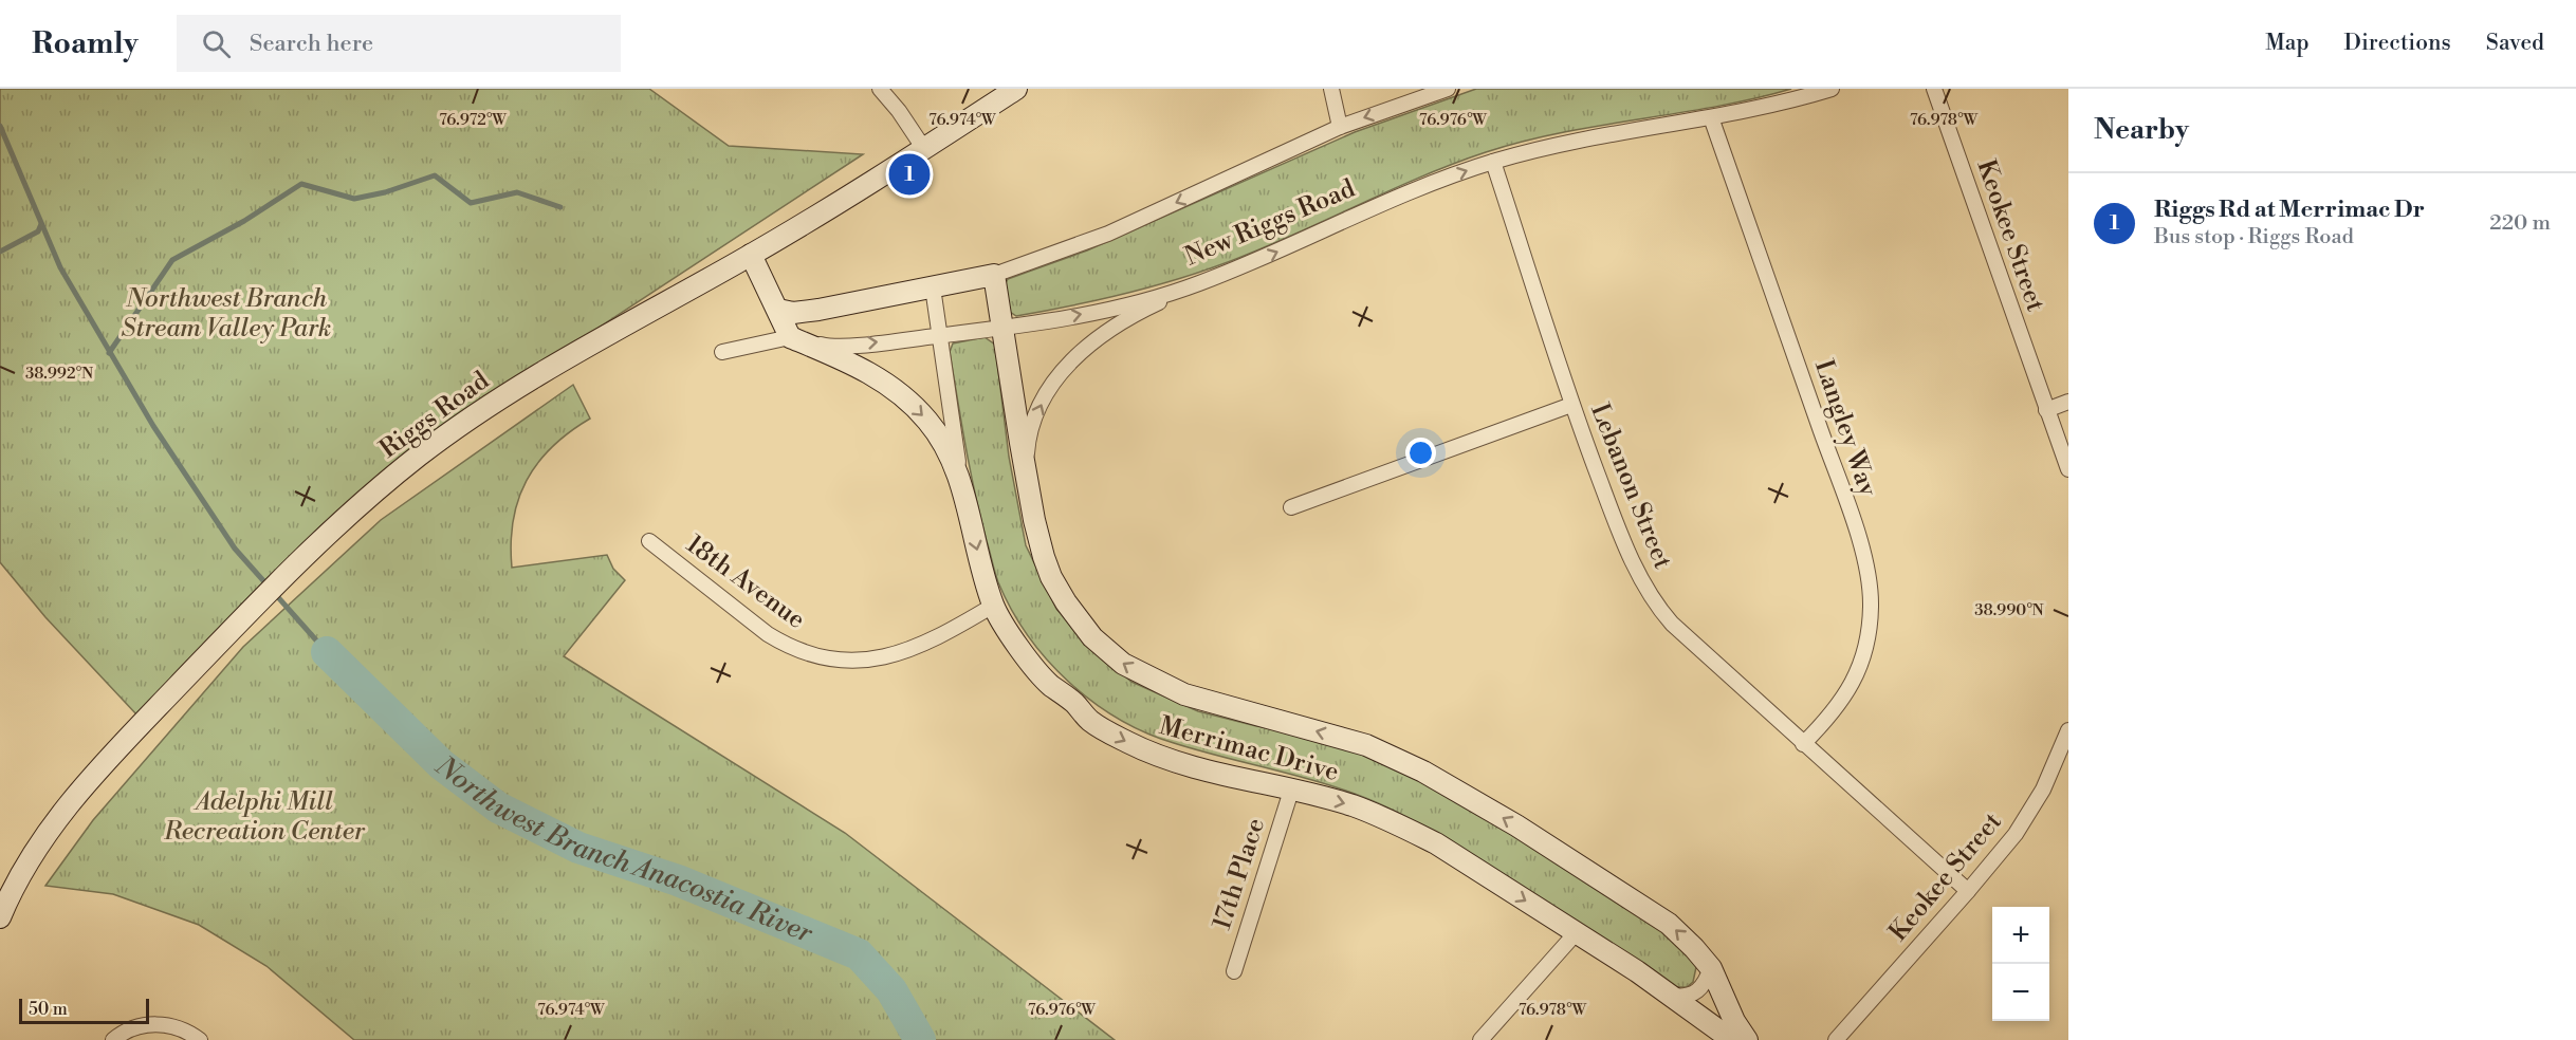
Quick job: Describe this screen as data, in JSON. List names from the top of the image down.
{
  "streets": {
    "street": [
      "New Riggs Road",
      "Keokee Street",
      "Riggs Road",
      "Langley Way",
      "Lebanon Street",
      "18th Avenue",
      "Merrimac Drive",
      "17th Place"
    ]
  },
  "crossings": [
    ["New Riggs Road", "Langley Way"],
    ["New Riggs Road", "Lebanon Street"],
    ["New Riggs Road", "Merrimac Drive"],
    ["Keokee Street", "Lebanon Street"],
    ["Langley Way", "Lebanon Street"],
    ["18th Avenue", "Merrimac Drive"],
    ["Merrimac Drive", "17th Place"]
  ],
  "water": ["Northwest Branch Anacostia River"],
  "parks": ["Northwest Branch Stream Valley Park", "Adelphi Mill Recreation Center"],
  "scale_bar": "50 m",
  "page": {
    "header": "Roamly",
    "search": "Search here",
    "nav": ["Map", "Directions", "Saved"],
    "heading": "Nearby",
    "pins": "1",
    "list": [
      {
        "mark": "1",
        "name": "Riggs Rd at Merrimac Dr",
        "note": "Bus stop · Riggs Road",
        "value": "220 m"
      }
    ],
    "map_buttons": ["+", "−"],
    "scale": "50 m"
  },
  "coordinates": [
    "76.972°W",
    "76.974°W",
    "76.976°W",
    "76.978°W",
    "38.992°N",
    "38.990°N"
  ]
}
